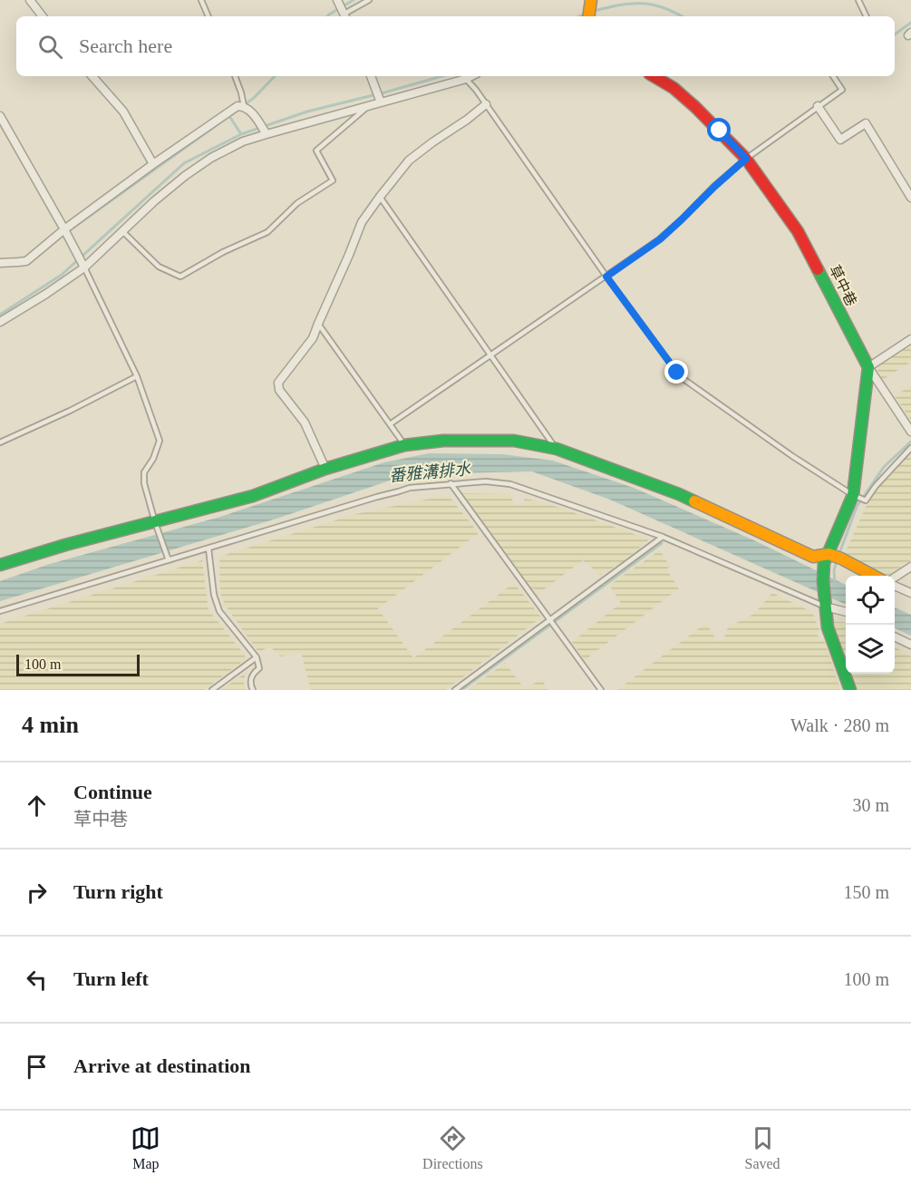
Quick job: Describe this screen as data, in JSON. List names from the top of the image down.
{
  "streets": {
    "street": ["草中巷"]
  },
  "water": ["番雅溝排水"],
  "scale_bar": "100 m",
  "page": {
    "search": "Search here",
    "scale": "100 m",
    "heading": ["4 min", "Walk · 280 m"],
    "list": [
      ["Continue", "草中巷", "30 m"],
      ["Turn right", "150 m"],
      ["Turn left", "100 m"],
      "Arrive at destination"
    ],
    "nav": ["Map", "Directions", "Saved"]
  }
}
